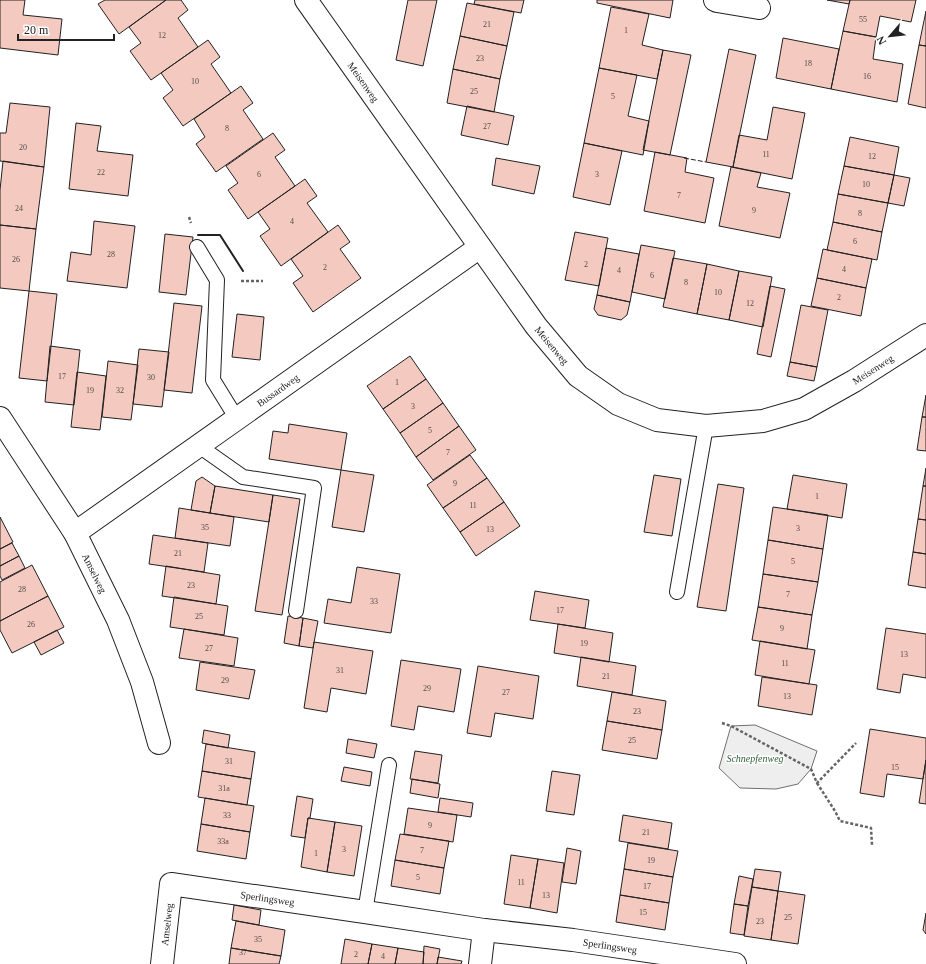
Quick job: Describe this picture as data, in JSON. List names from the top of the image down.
{
  "streets": {
    "street": [
      "Meisenweg",
      "Bussardweg",
      "Amselweg",
      "Sperlingsweg"
    ]
  },
  "crossings": [
    ["Meisenweg", "Bussardweg"],
    ["Bussardweg", "Amselweg"],
    ["Amselweg", "Sperlingsweg"]
  ],
  "parks": ["Schnepfenweg"],
  "house_numbers": [
    "55",
    "21",
    "1",
    "12",
    "23",
    "18",
    "16",
    "10",
    "25",
    "5",
    "27",
    "8",
    "20",
    "11",
    "12",
    "22",
    "6",
    "3",
    "10",
    "7",
    "24",
    "9",
    "8",
    "4",
    "6",
    "28",
    "26",
    "2",
    "2",
    "4",
    "4",
    "6",
    "8",
    "10",
    "2",
    "12",
    "17",
    "30",
    "1",
    "19",
    "32",
    "3",
    "5",
    "7",
    "9",
    "1",
    "11",
    "35",
    "3",
    "13",
    "21",
    "5",
    "23",
    "28",
    "7",
    "33",
    "17",
    "25",
    "26",
    "9",
    "19",
    "27",
    "13",
    "11",
    "31",
    "21",
    "29",
    "29",
    "27",
    "13",
    "23",
    "25",
    "31",
    "15",
    "31a",
    "33",
    "9",
    "21",
    "33a",
    "3",
    "7",
    "1",
    "19",
    "5",
    "11",
    "17",
    "13",
    "15",
    "25",
    "23",
    "35",
    "37",
    "2",
    "4"
  ],
  "scale_bar": "20 m",
  "north": "bottom left"
}
